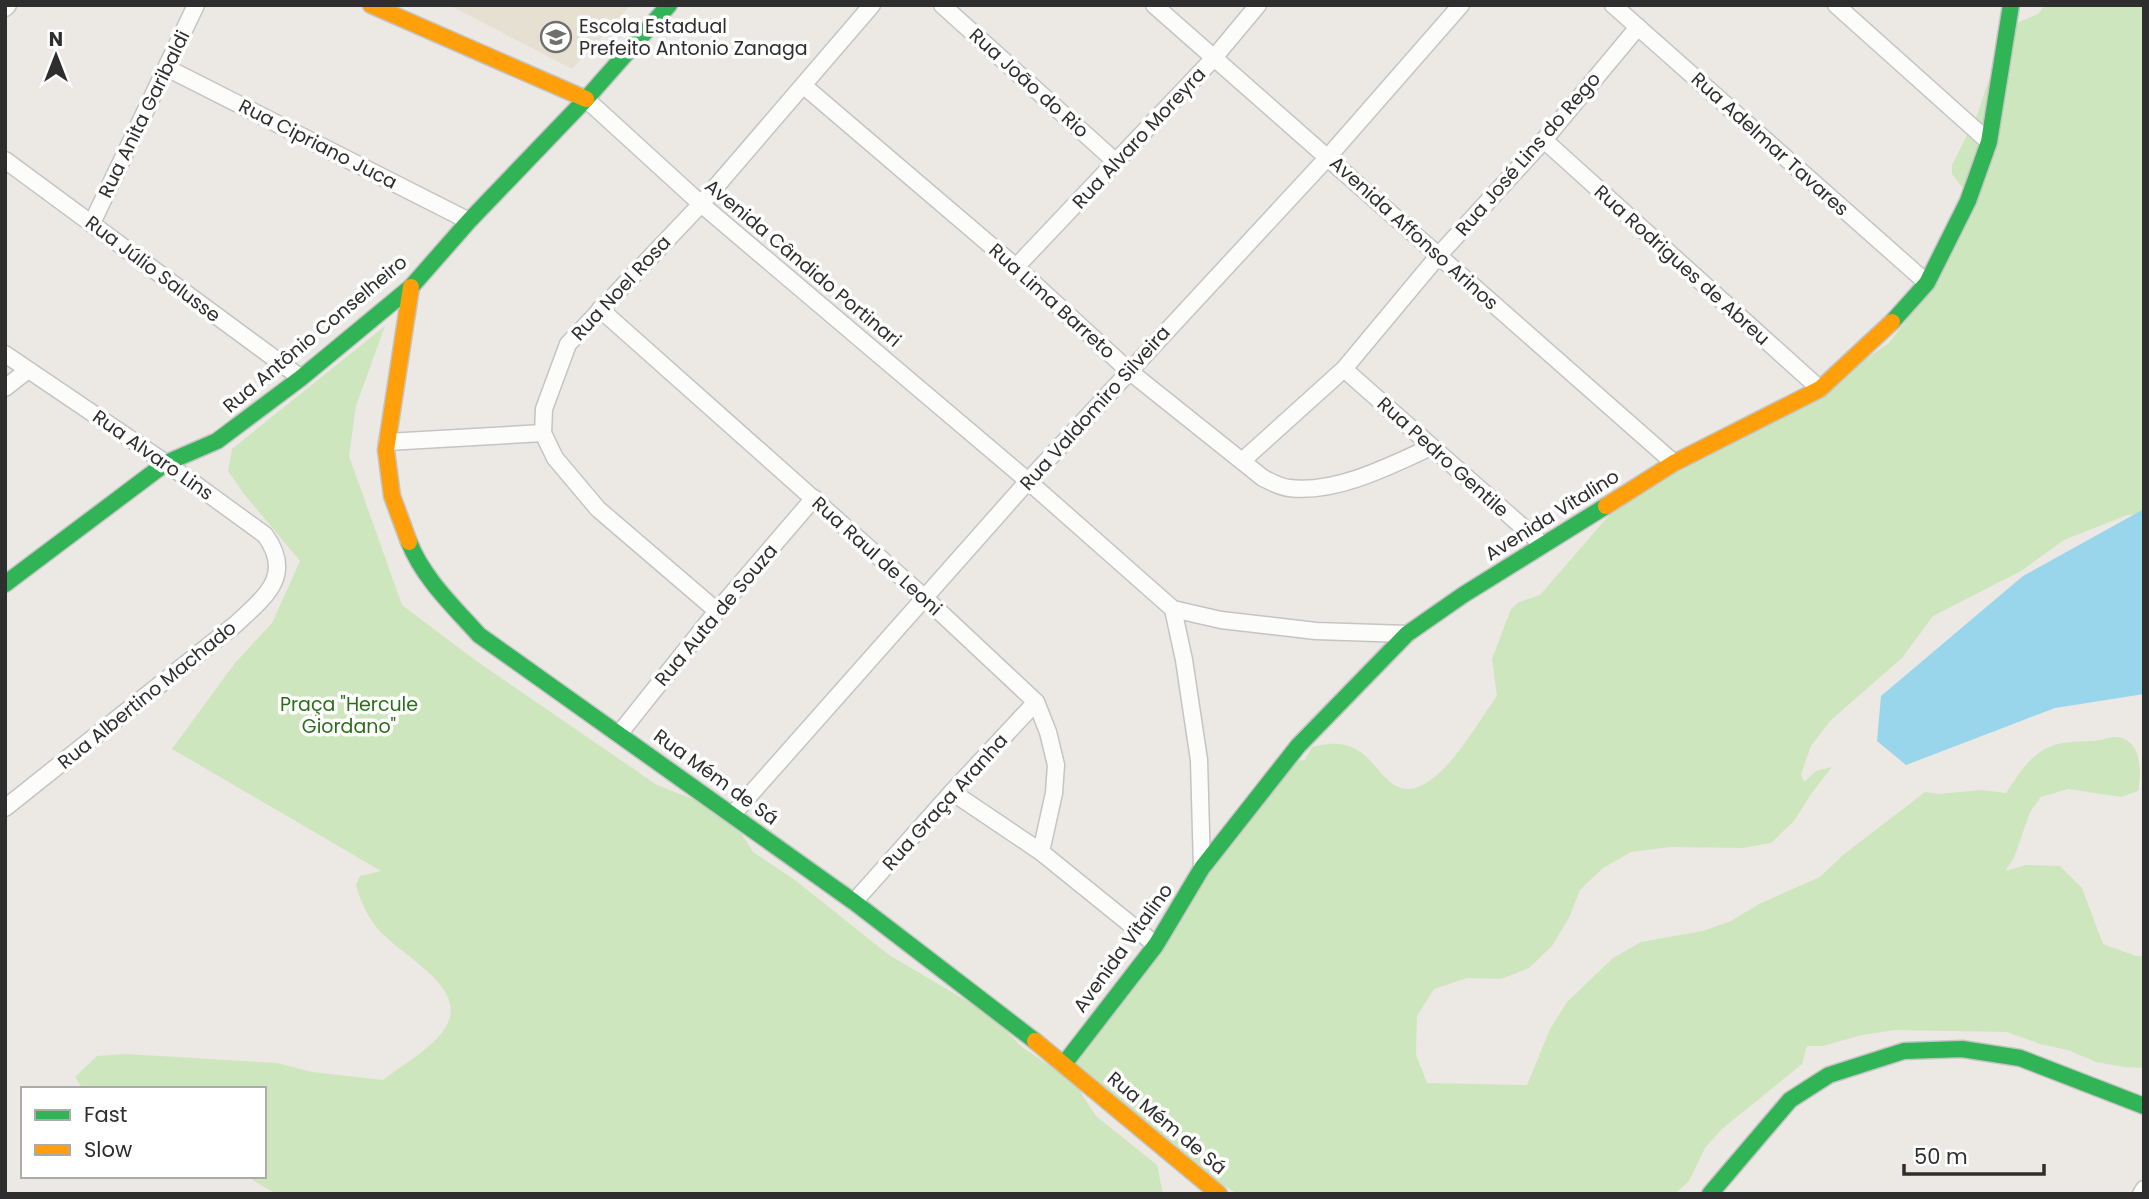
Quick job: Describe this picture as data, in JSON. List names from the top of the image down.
{
  "streets": {
    "street": [
      "Rua João do Rio",
      "Rua Anita Garibaldi",
      "Rua Alvaro Moreyra",
      "Rua Cipriano Juca",
      "Rua Adelmar Tavares",
      "Rua José Lins do Rego",
      "Avenida Affonso Arinos",
      "Avenida Cândido Portinari",
      "Rua Rodrigues de Abreu",
      "Rua Júlio Salusse",
      "Rua Noel Rosa",
      "Rua Lima Barreto",
      "Rua Antônio Conselheiro",
      "Rua Valdomiro Silveira",
      "Rua Alvaro Lins",
      "Rua Pedro Gentile",
      "Avenida Vitalino",
      "Rua Raul de Leoni",
      "Rua Auta de Souza",
      "Rua Albertino Machado",
      "Rua Mém de Sá",
      "Rua Graça Aranha"
    ]
  },
  "crossings": [
    ["Rua João do Rio", "Rua Alvaro Moreyra"],
    ["Rua Anita Garibaldi", "Rua Cipriano Juca"],
    ["Rua Anita Garibaldi", "Rua Júlio Salusse"],
    ["Rua Alvaro Moreyra", "Avenida Affonso Arinos"],
    ["Rua Alvaro Moreyra", "Rua Lima Barreto"],
    ["Rua Cipriano Juca", "Rua Antônio Conselheiro"],
    ["Rua Adelmar Tavares", "Rua José Lins do Rego"],
    ["Rua Adelmar Tavares", "Avenida Vitalino"],
    ["Rua José Lins do Rego", "Avenida Affonso Arinos"],
    ["Rua José Lins do Rego", "Rua Rodrigues de Abreu"],
    ["Rua José Lins do Rego", "Rua Lima Barreto"],
    ["Rua José Lins do Rego", "Rua Pedro Gentile"],
    ["Avenida Affonso Arinos", "Rua Valdomiro Silveira"],
    ["Avenida Affonso Arinos", "Avenida Vitalino"],
    ["Avenida Cândido Portinari", "Rua Noel Rosa"],
    ["Avenida Cândido Portinari", "Rua Antônio Conselheiro"],
    ["Avenida Cândido Portinari", "Rua Valdomiro Silveira"],
    ["Avenida Cândido Portinari", "Avenida Vitalino"],
    ["Rua Rodrigues de Abreu", "Avenida Vitalino"],
    ["Rua Júlio Salusse", "Rua Antônio Conselheiro"],
    ["Rua Noel Rosa", "Rua Lima Barreto"],
    ["Rua Noel Rosa", "Rua Raul de Leoni"],
    ["Rua Lima Barreto", "Rua Valdomiro Silveira"],
    ["Rua Lima Barreto", "Rua Pedro Gentile"],
    ["Rua Antônio Conselheiro", "Rua Alvaro Lins"],
    ["Rua Antônio Conselheiro", "Rua Mém de Sá"],
    ["Rua Valdomiro Silveira", "Rua Raul de Leoni"],
    ["Rua Valdomiro Silveira", "Rua Mém de Sá"],
    ["Rua Alvaro Lins", "Rua Albertino Machado"],
    ["Rua Pedro Gentile", "Avenida Vitalino"],
    ["Avenida Vitalino", "Rua Mém de Sá"],
    ["Rua Raul de Leoni", "Rua Auta de Souza"],
    ["Rua Raul de Leoni", "Rua Graça Aranha"],
    ["Rua Auta de Souza", "Rua Mém de Sá"],
    ["Rua Mém de Sá", "Rua Graça Aranha"]
  ],
  "parks": ["Praça \"Hercule Giordano\""],
  "places": {
    "school or university": ["Escola Estadual Prefeito Antonio Zanaga"]
  },
  "legend": ["Fast", "Slow"],
  "scale_bar": "50 m",
  "north": "top"
}
